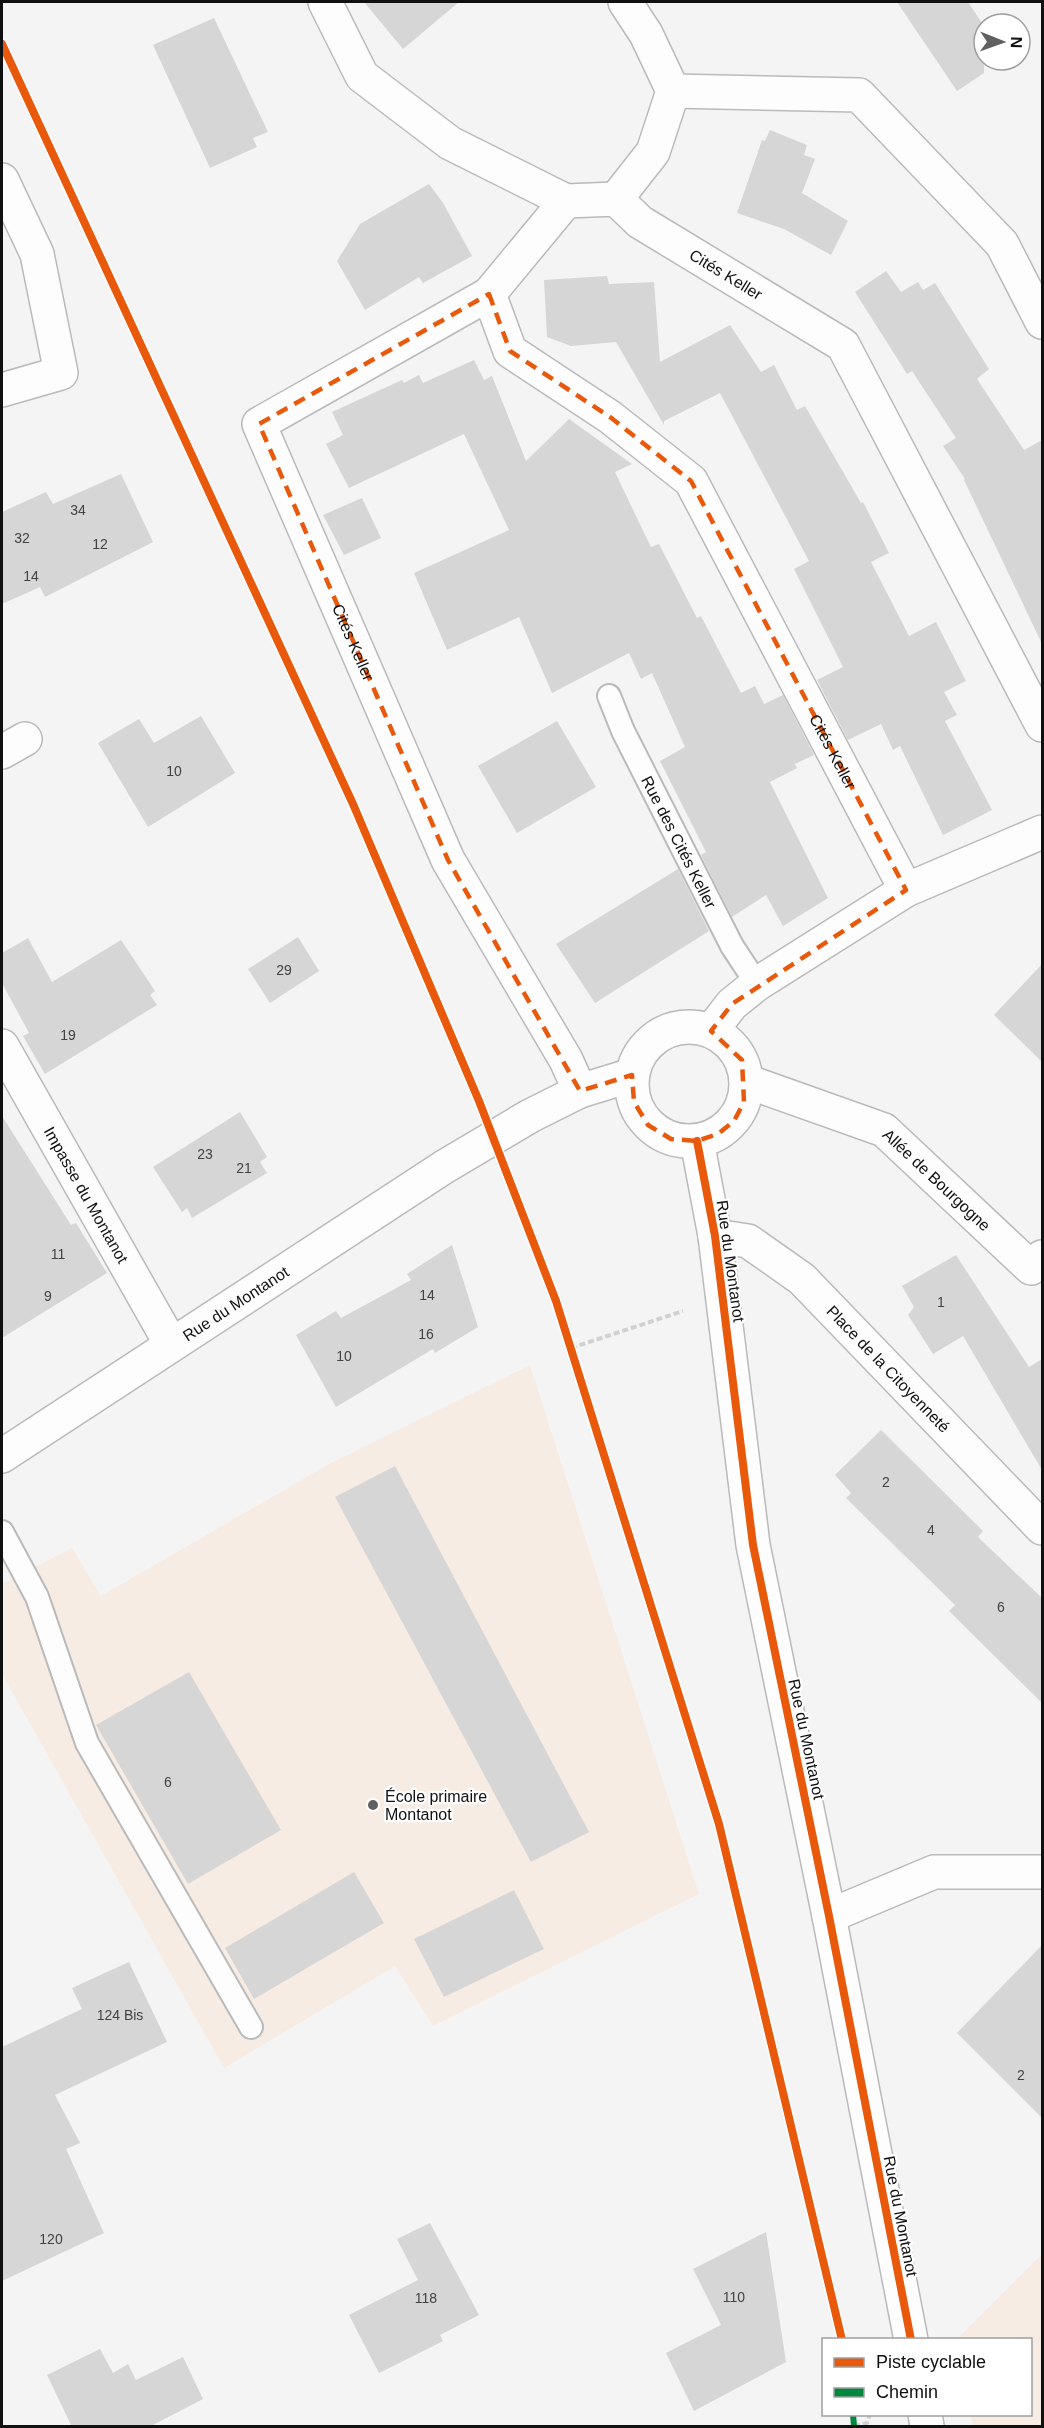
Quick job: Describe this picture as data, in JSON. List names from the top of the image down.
{
  "streets": {
    "street": [
      "Cités Keller",
      "Allée de Bourgogne",
      "Impasse du Montanot",
      "Rue du Montanot",
      "Place de la Citoyenneté"
    ],
    "lane": ["Rue des Cités Keller"]
  },
  "crossings": [
    ["Cités Keller", "Rue du Montanot"],
    ["Allée de Bourgogne", "Rue du Montanot"],
    ["Impasse du Montanot", "Rue du Montanot"],
    ["Rue du Montanot", "Place de la Citoyenneté"]
  ],
  "places": ["École primaire Montanot"],
  "house_numbers": [
    "34",
    "32",
    "12",
    "14",
    "10",
    "29",
    "19",
    "23",
    "21",
    "11",
    "14",
    "9",
    "1",
    "16",
    "10",
    "2",
    "4",
    "6",
    "6",
    "124 Bis",
    "2",
    "120",
    "110",
    "118"
  ],
  "legend": ["Piste cyclable", "Chemin"],
  "north": "right"
}
